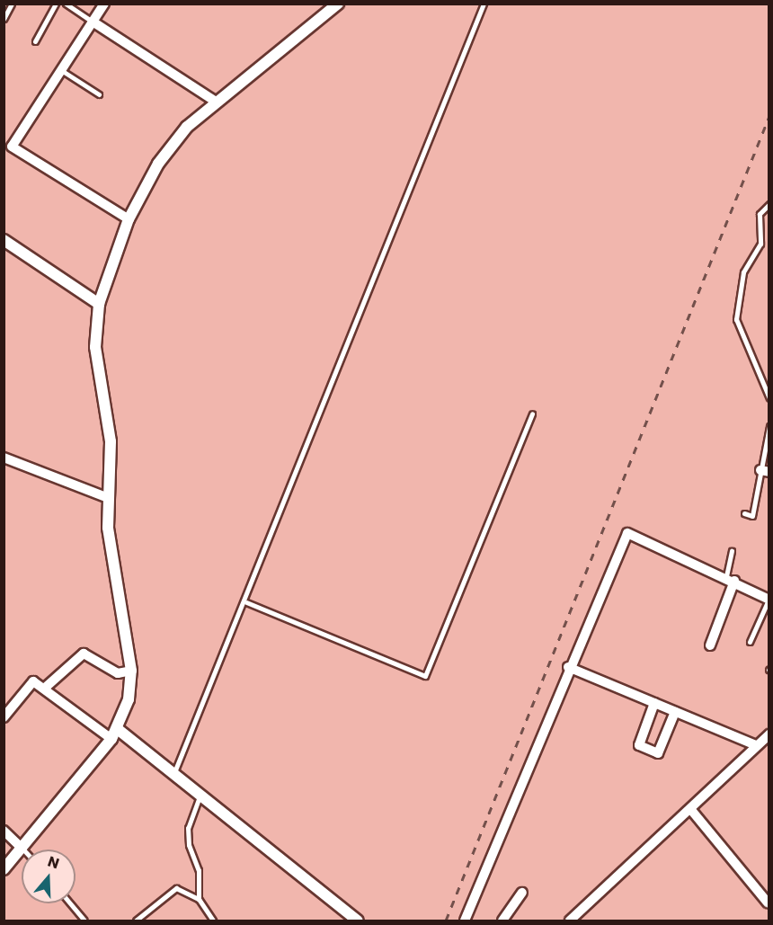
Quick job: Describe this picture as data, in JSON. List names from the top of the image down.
{
  "north": "top"
}
